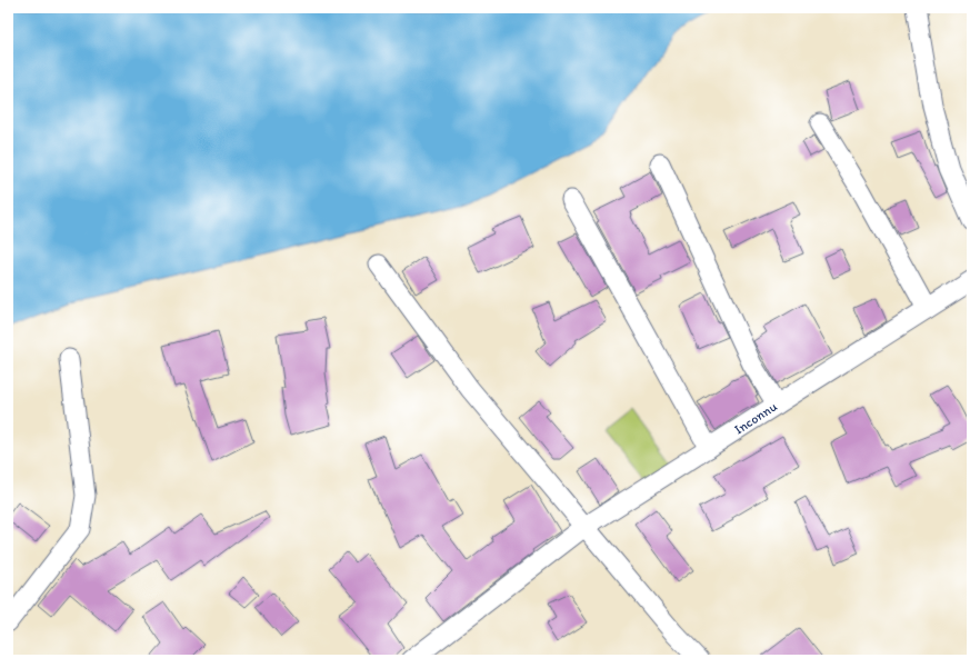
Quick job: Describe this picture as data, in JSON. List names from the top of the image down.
{
  "streets": {
    "street": ["Inconnu"]
  }
}
